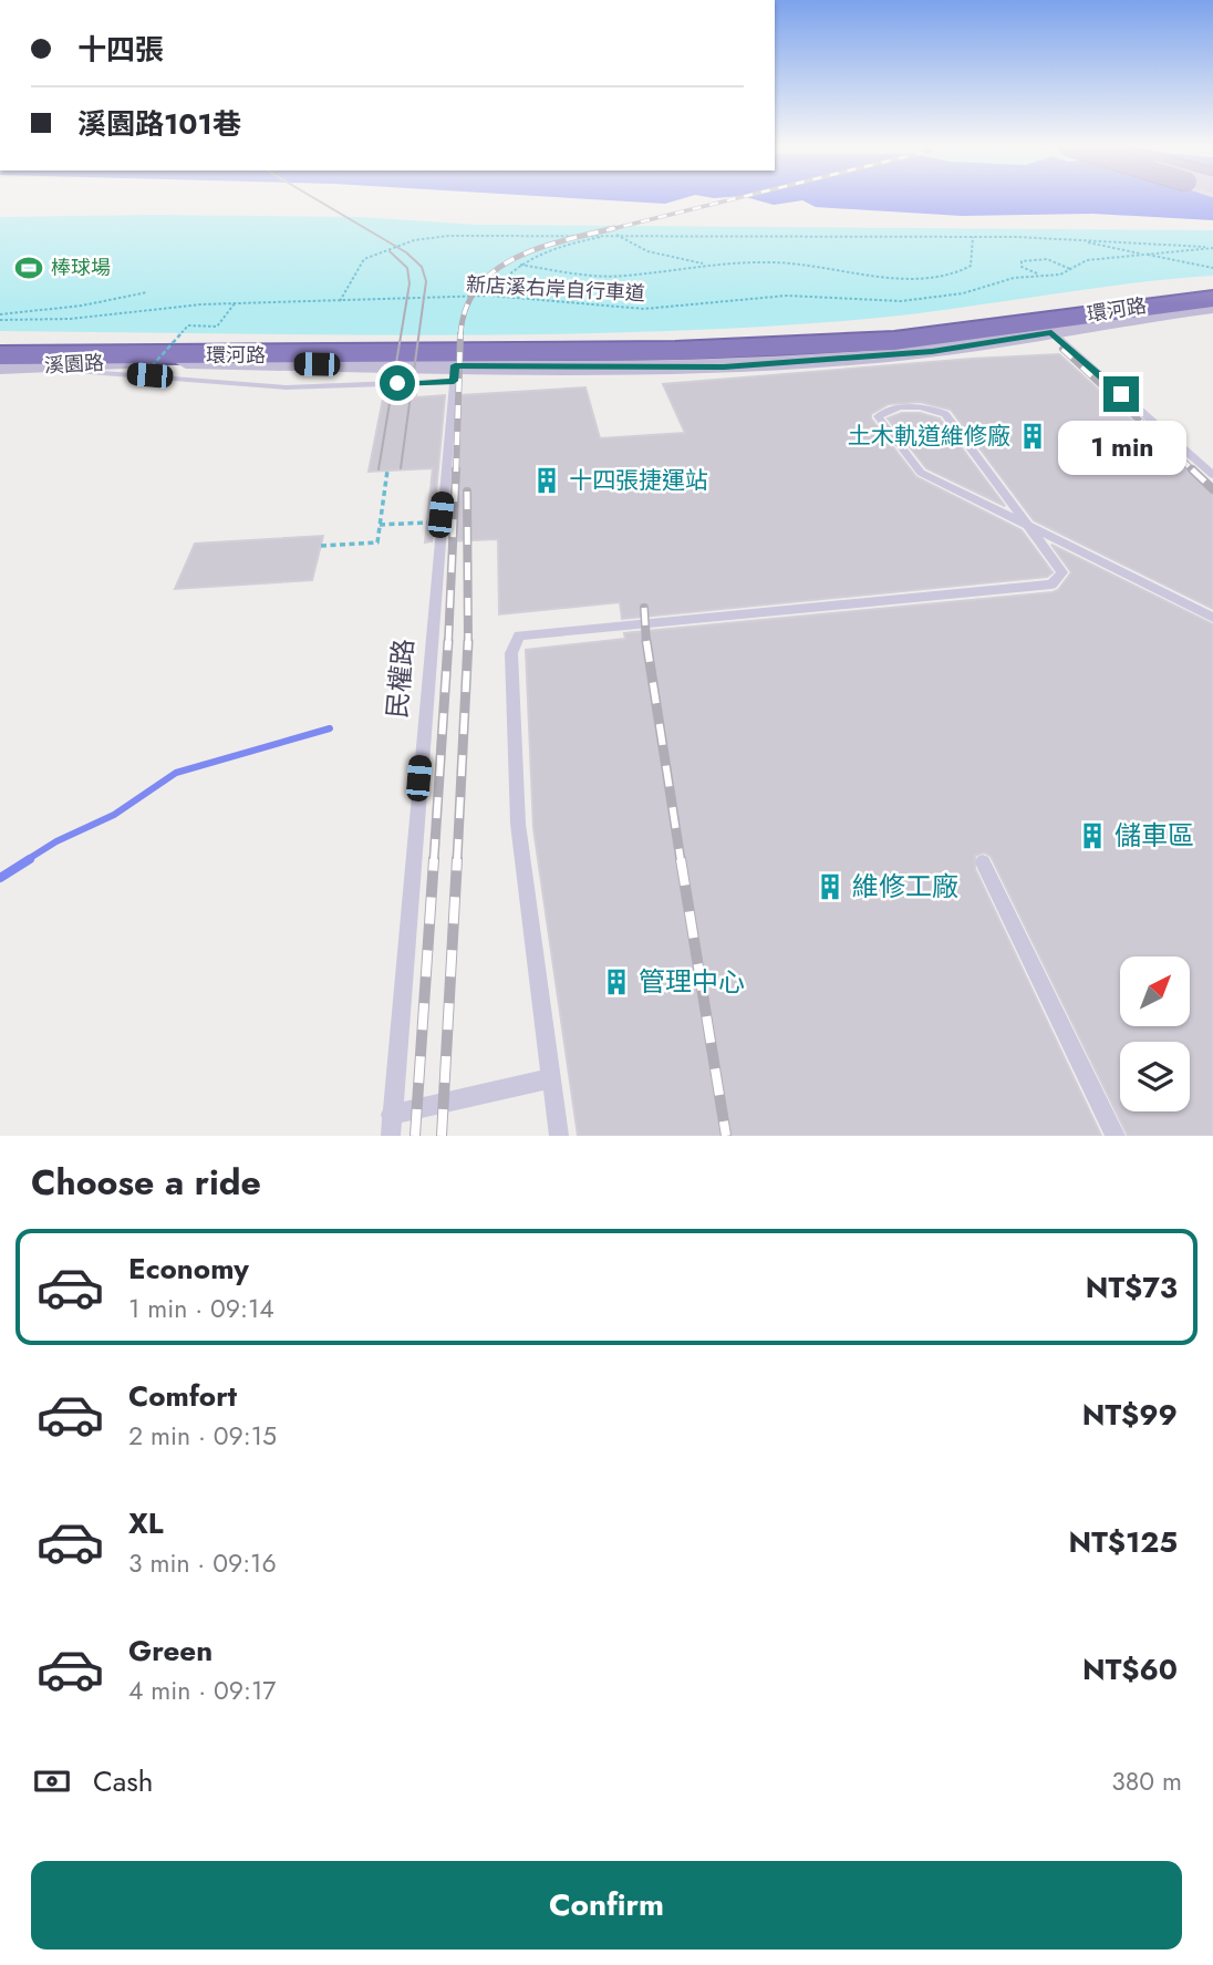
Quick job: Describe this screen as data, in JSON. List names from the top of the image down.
{
  "streets": {
    "highway": ["環河路"],
    "street": ["溪園路"],
    "lane": ["民權路"],
    "path": ["新店溪右岸自行車道"]
  },
  "crossings": [
    ["環河路", "溪園路"],
    ["溪園路", "民權路"]
  ],
  "places": {
    "sports": ["棒球場"],
    "building": [
      "土木軌道維修廠",
      "十四張捷運站",
      "儲車區",
      "維修工廠",
      "管理中心"
    ]
  },
  "north": "top right",
  "page": {
    "banner": ["十四張", "溪園路101巷"],
    "bubble": "1 min",
    "heading": "Choose a ride",
    "list": [
      {
        "name": "Economy",
        "note": "1 min · 09:14",
        "value": "NT$73"
      },
      {
        "name": "Comfort",
        "note": "2 min · 09:15",
        "value": "NT$99"
      },
      {
        "name": "XL",
        "note": "3 min · 09:16",
        "value": "NT$125"
      },
      {
        "name": "Green",
        "note": "4 min · 09:17",
        "value": "NT$60"
      }
    ],
    "pay": ["Cash", "380 m"],
    "buttons": "Confirm"
  }
}
